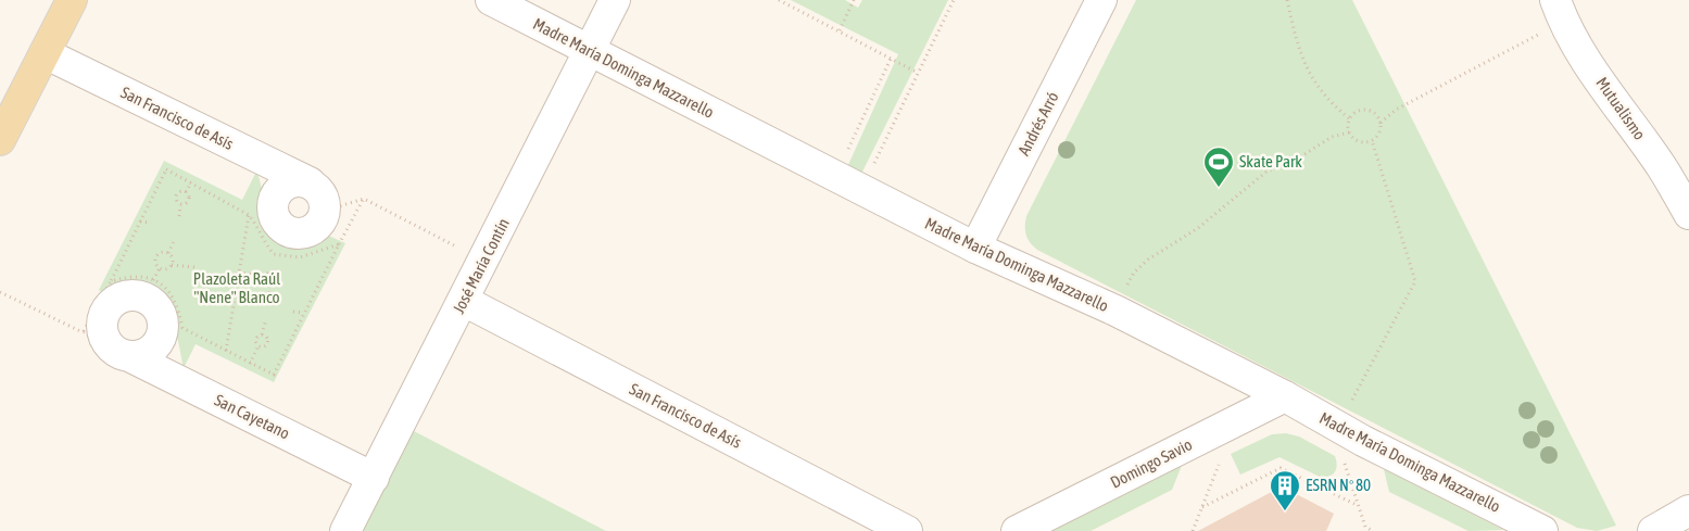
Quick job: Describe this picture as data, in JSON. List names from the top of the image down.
{
  "streets": {
    "street": [
      "Madre María Dominga Mazzarello",
      "Mutualismo",
      "San Francisco de Asís",
      "Andrés Arró",
      "José María Contín",
      "San Cayetano",
      "Domingo Savio"
    ]
  },
  "crossings": [
    ["Madre María Dominga Mazzarello", "Andrés Arró"],
    ["Madre María Dominga Mazzarello", "José María Contín"],
    ["Madre María Dominga Mazzarello", "Domingo Savio"],
    ["San Francisco de Asís", "José María Contín"],
    ["José María Contín", "San Cayetano"]
  ],
  "parks": ["Plazoleta Raúl \"Nene\" Blanco"],
  "places": {
    "sports": ["Skate Park"],
    "building": ["ESRN Nº 80"]
  }
}
